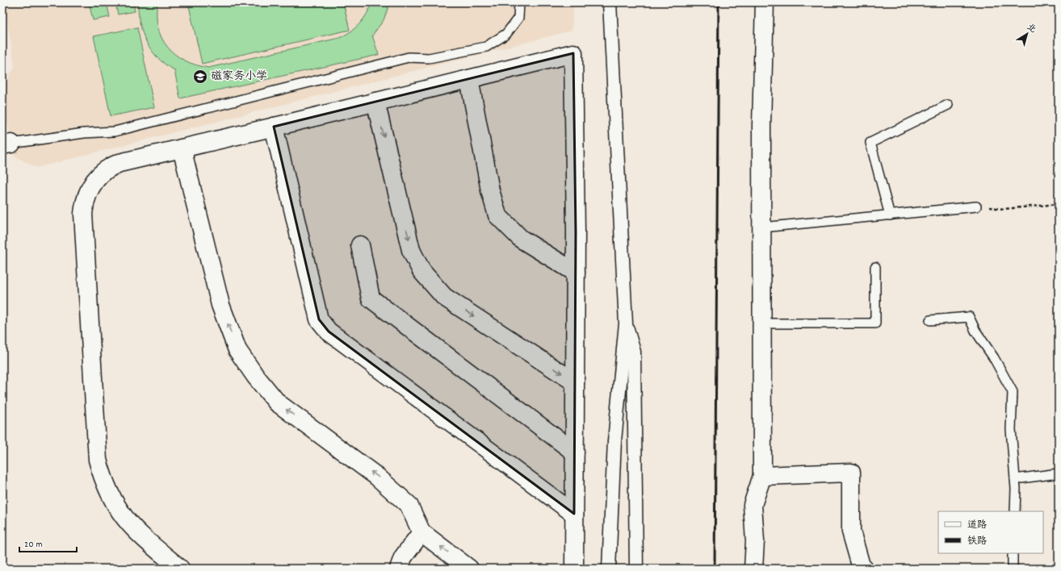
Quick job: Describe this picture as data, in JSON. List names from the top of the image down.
{
  "places": {
    "school or university": ["磁家务小学"]
  },
  "legend": ["道路", "铁路"],
  "scale_bar": "20 m",
  "north": "top right"
}
